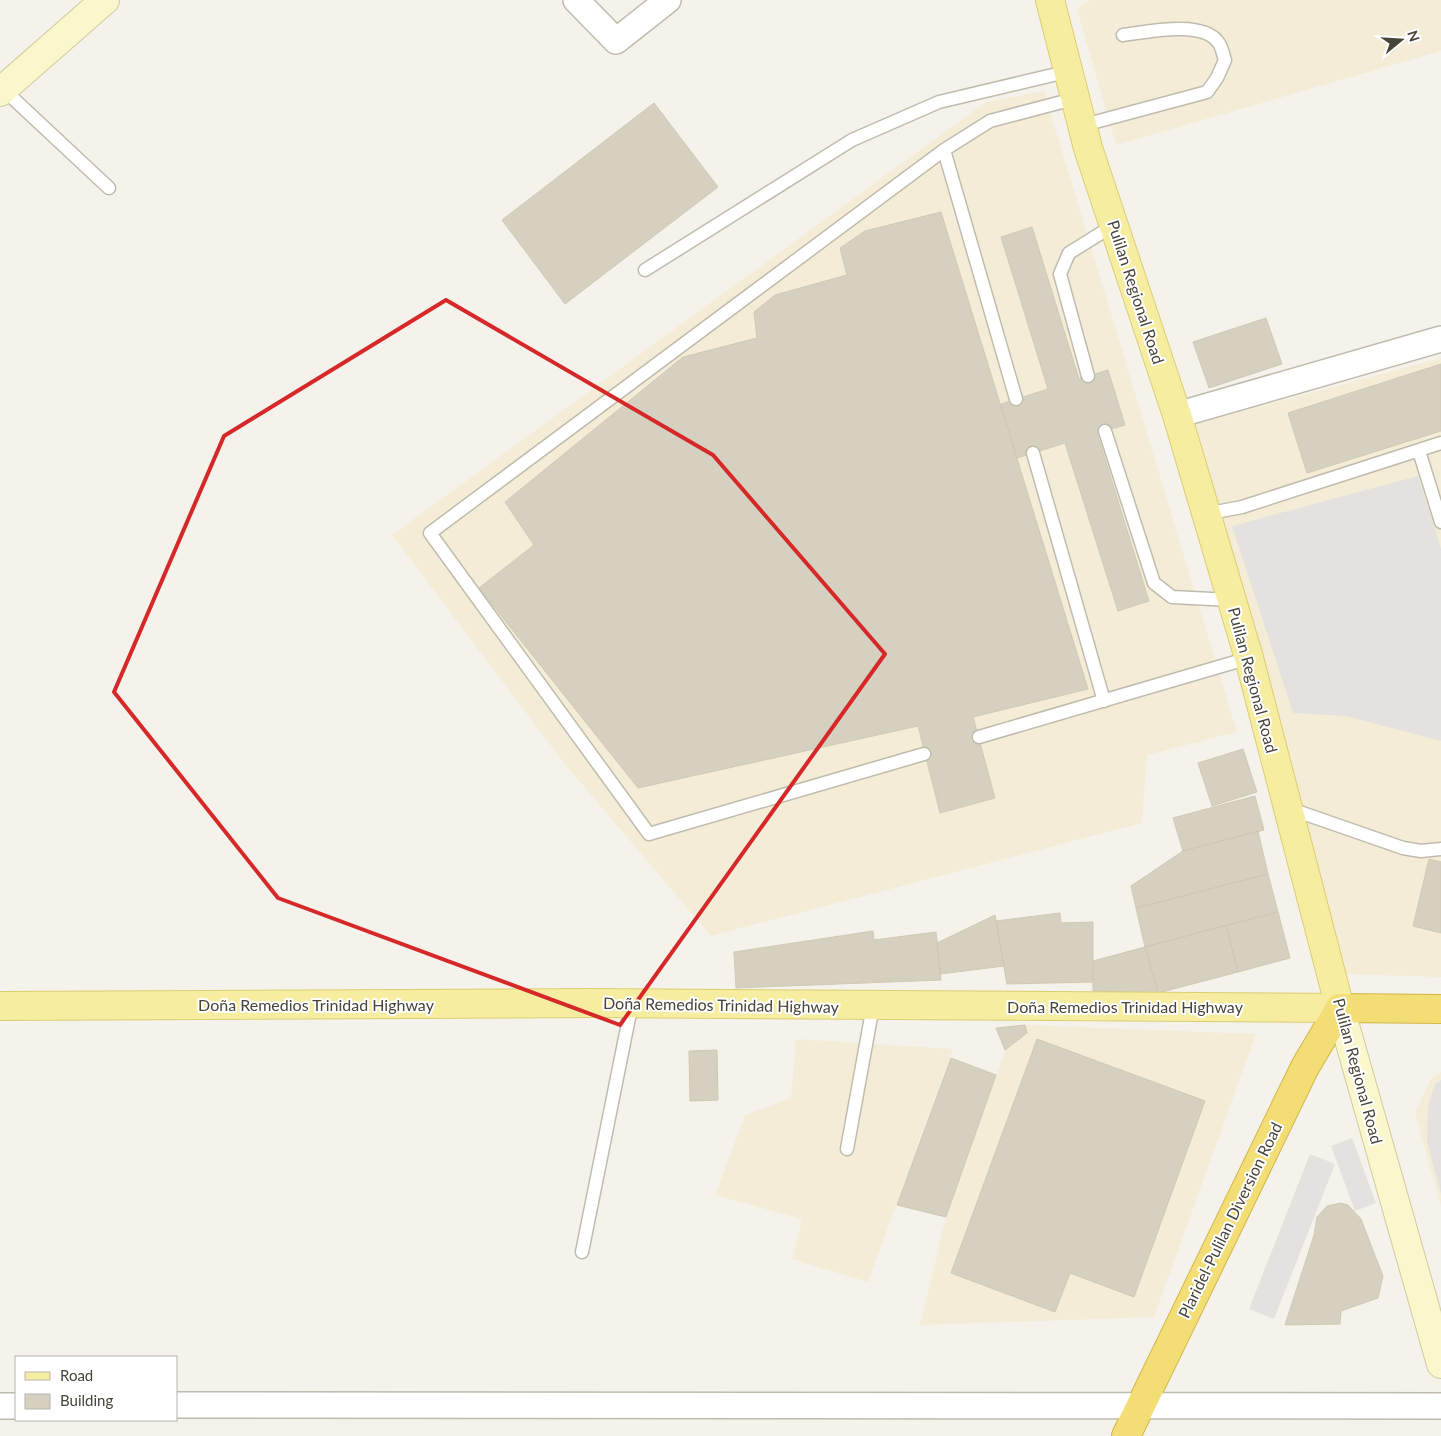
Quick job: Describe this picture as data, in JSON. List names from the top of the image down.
{
  "streets": {
    "highway": ["Doña Remedios Trinidad Highway", "Plaridel-Pulilan Diversion Road"],
    "main road": ["Pulilan Regional Road"]
  },
  "crossings": [
    ["Pulilan Regional Road", "Doña Remedios Trinidad Highway"],
    ["Pulilan Regional Road", "Plaridel-Pulilan Diversion Road"],
    ["Doña Remedios Trinidad Highway", "Plaridel-Pulilan Diversion Road"]
  ],
  "legend": ["Road", "Building"],
  "north": "right"
}
